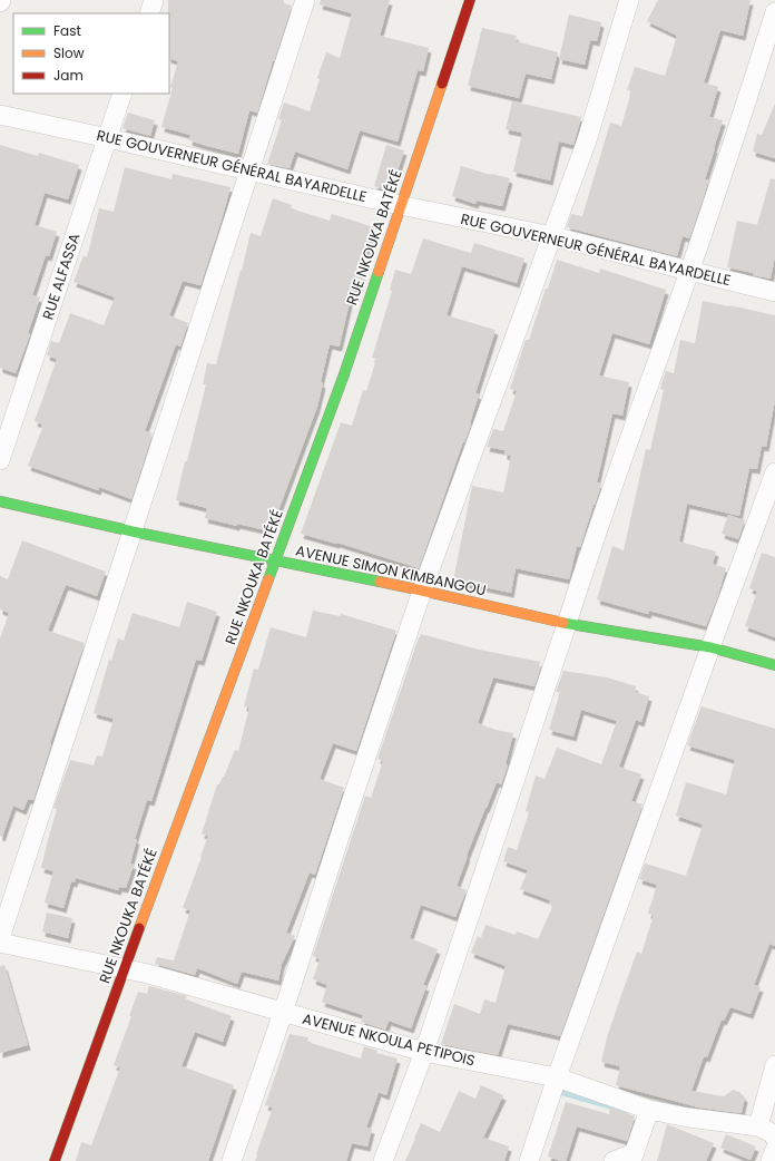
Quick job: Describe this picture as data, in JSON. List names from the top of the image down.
{
  "streets": {
    "street": [
      "RUE GOUVERNEUR GÉNÉRAL BAYARDELLE",
      "RUE NKOUKA BATÉKÉ",
      "RUE ALFASSA",
      "AVENUE SIMON KIMBANGOU",
      "AVENUE NKOULA PETIPOIS"
    ]
  },
  "crossings": [
    ["RUE GOUVERNEUR GÉNÉRAL BAYARDELLE", "RUE NKOUKA BATÉKÉ"],
    ["RUE GOUVERNEUR GÉNÉRAL BAYARDELLE", "RUE ALFASSA"],
    ["RUE NKOUKA BATÉKÉ", "AVENUE SIMON KIMBANGOU"],
    ["RUE NKOUKA BATÉKÉ", "AVENUE NKOULA PETIPOIS"]
  ],
  "legend": ["Fast", "Slow", "Jam"]
}
